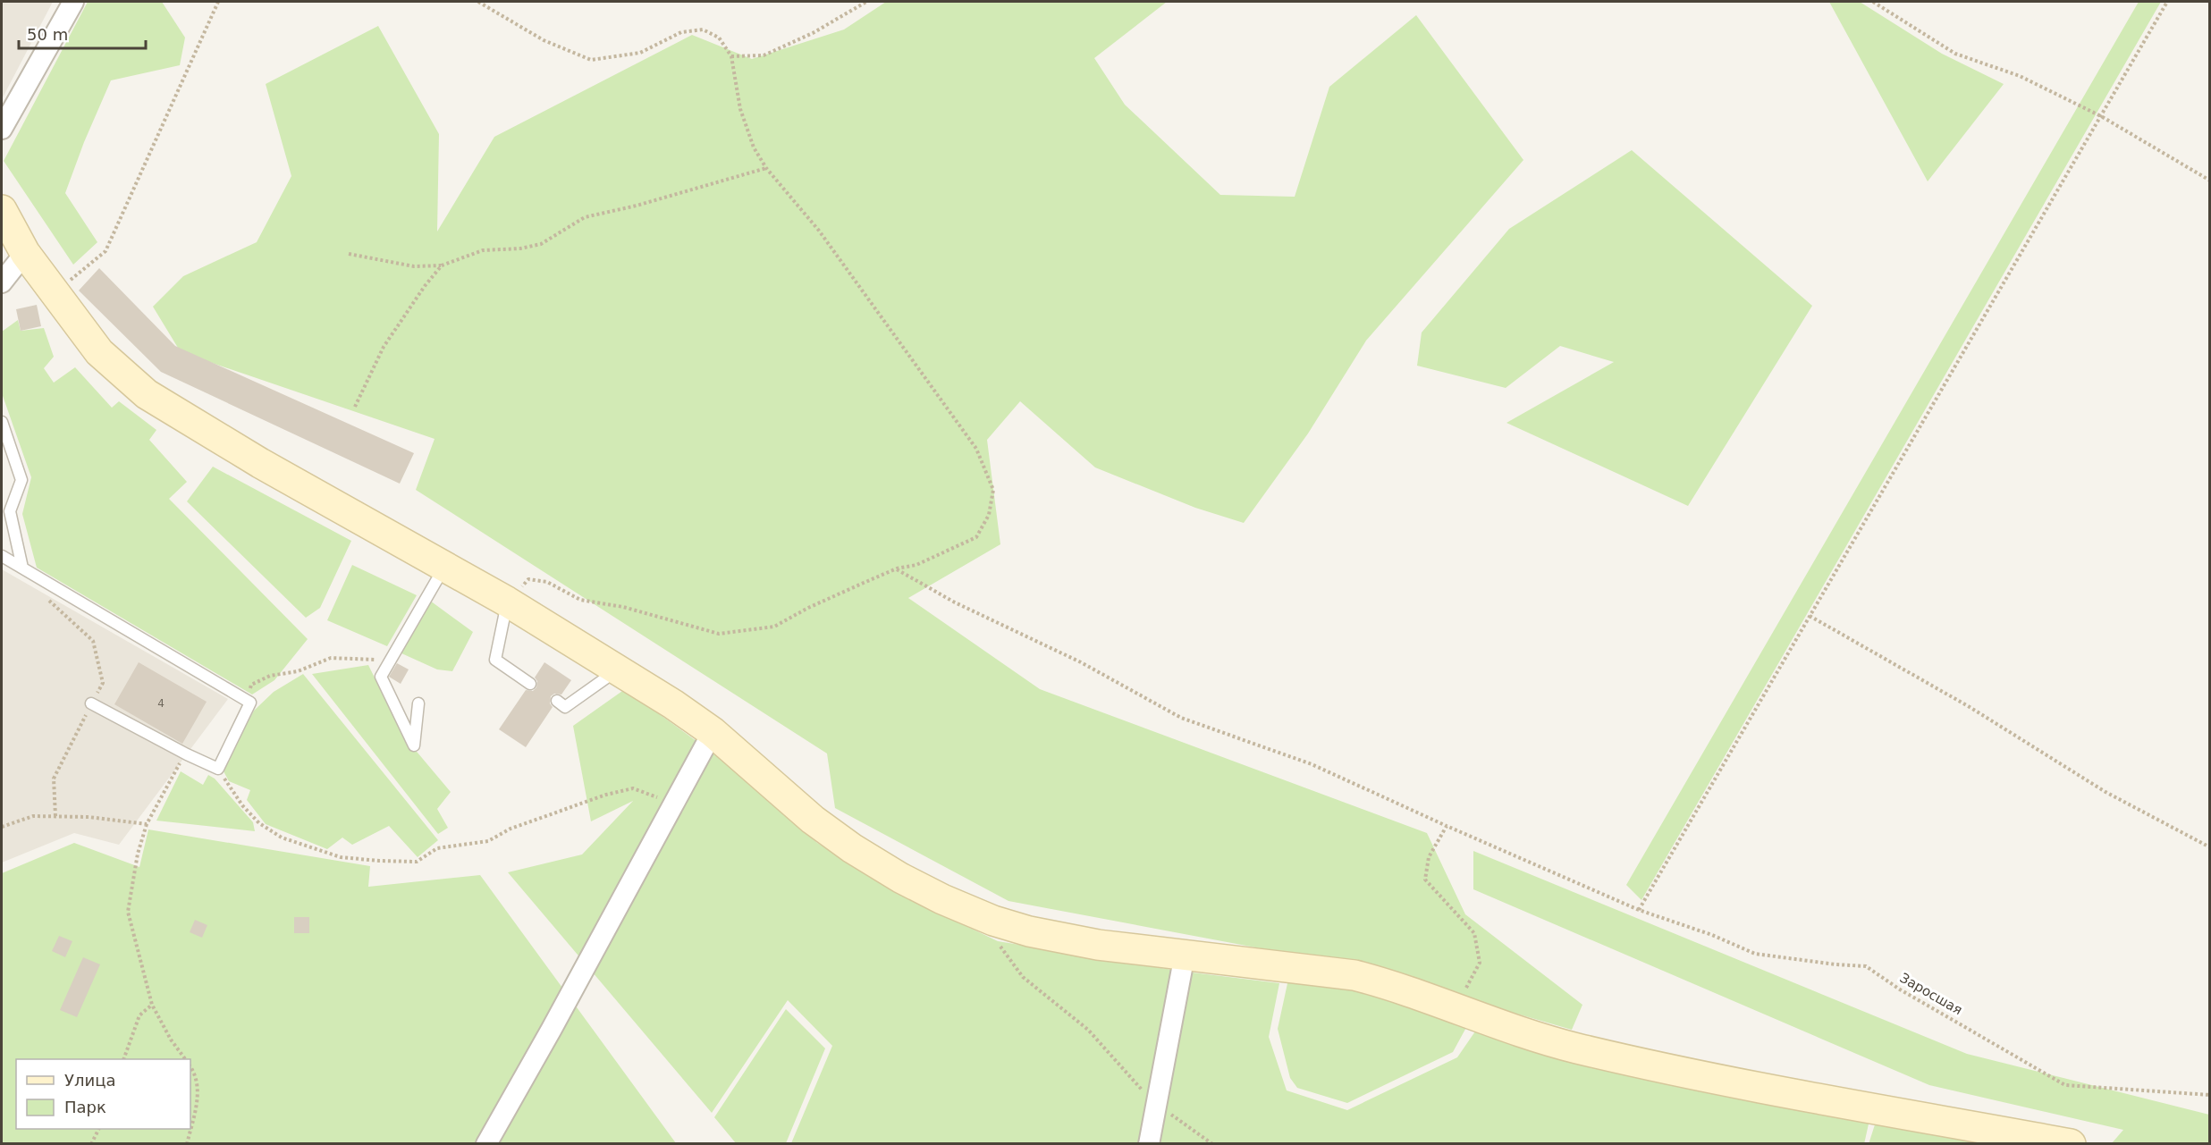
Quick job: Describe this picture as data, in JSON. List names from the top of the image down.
{
  "streets": {
    "path": ["Заросшая"]
  },
  "house_numbers": ["4"],
  "legend": ["Улица", "Парк"],
  "scale_bar": "50 m"
}
